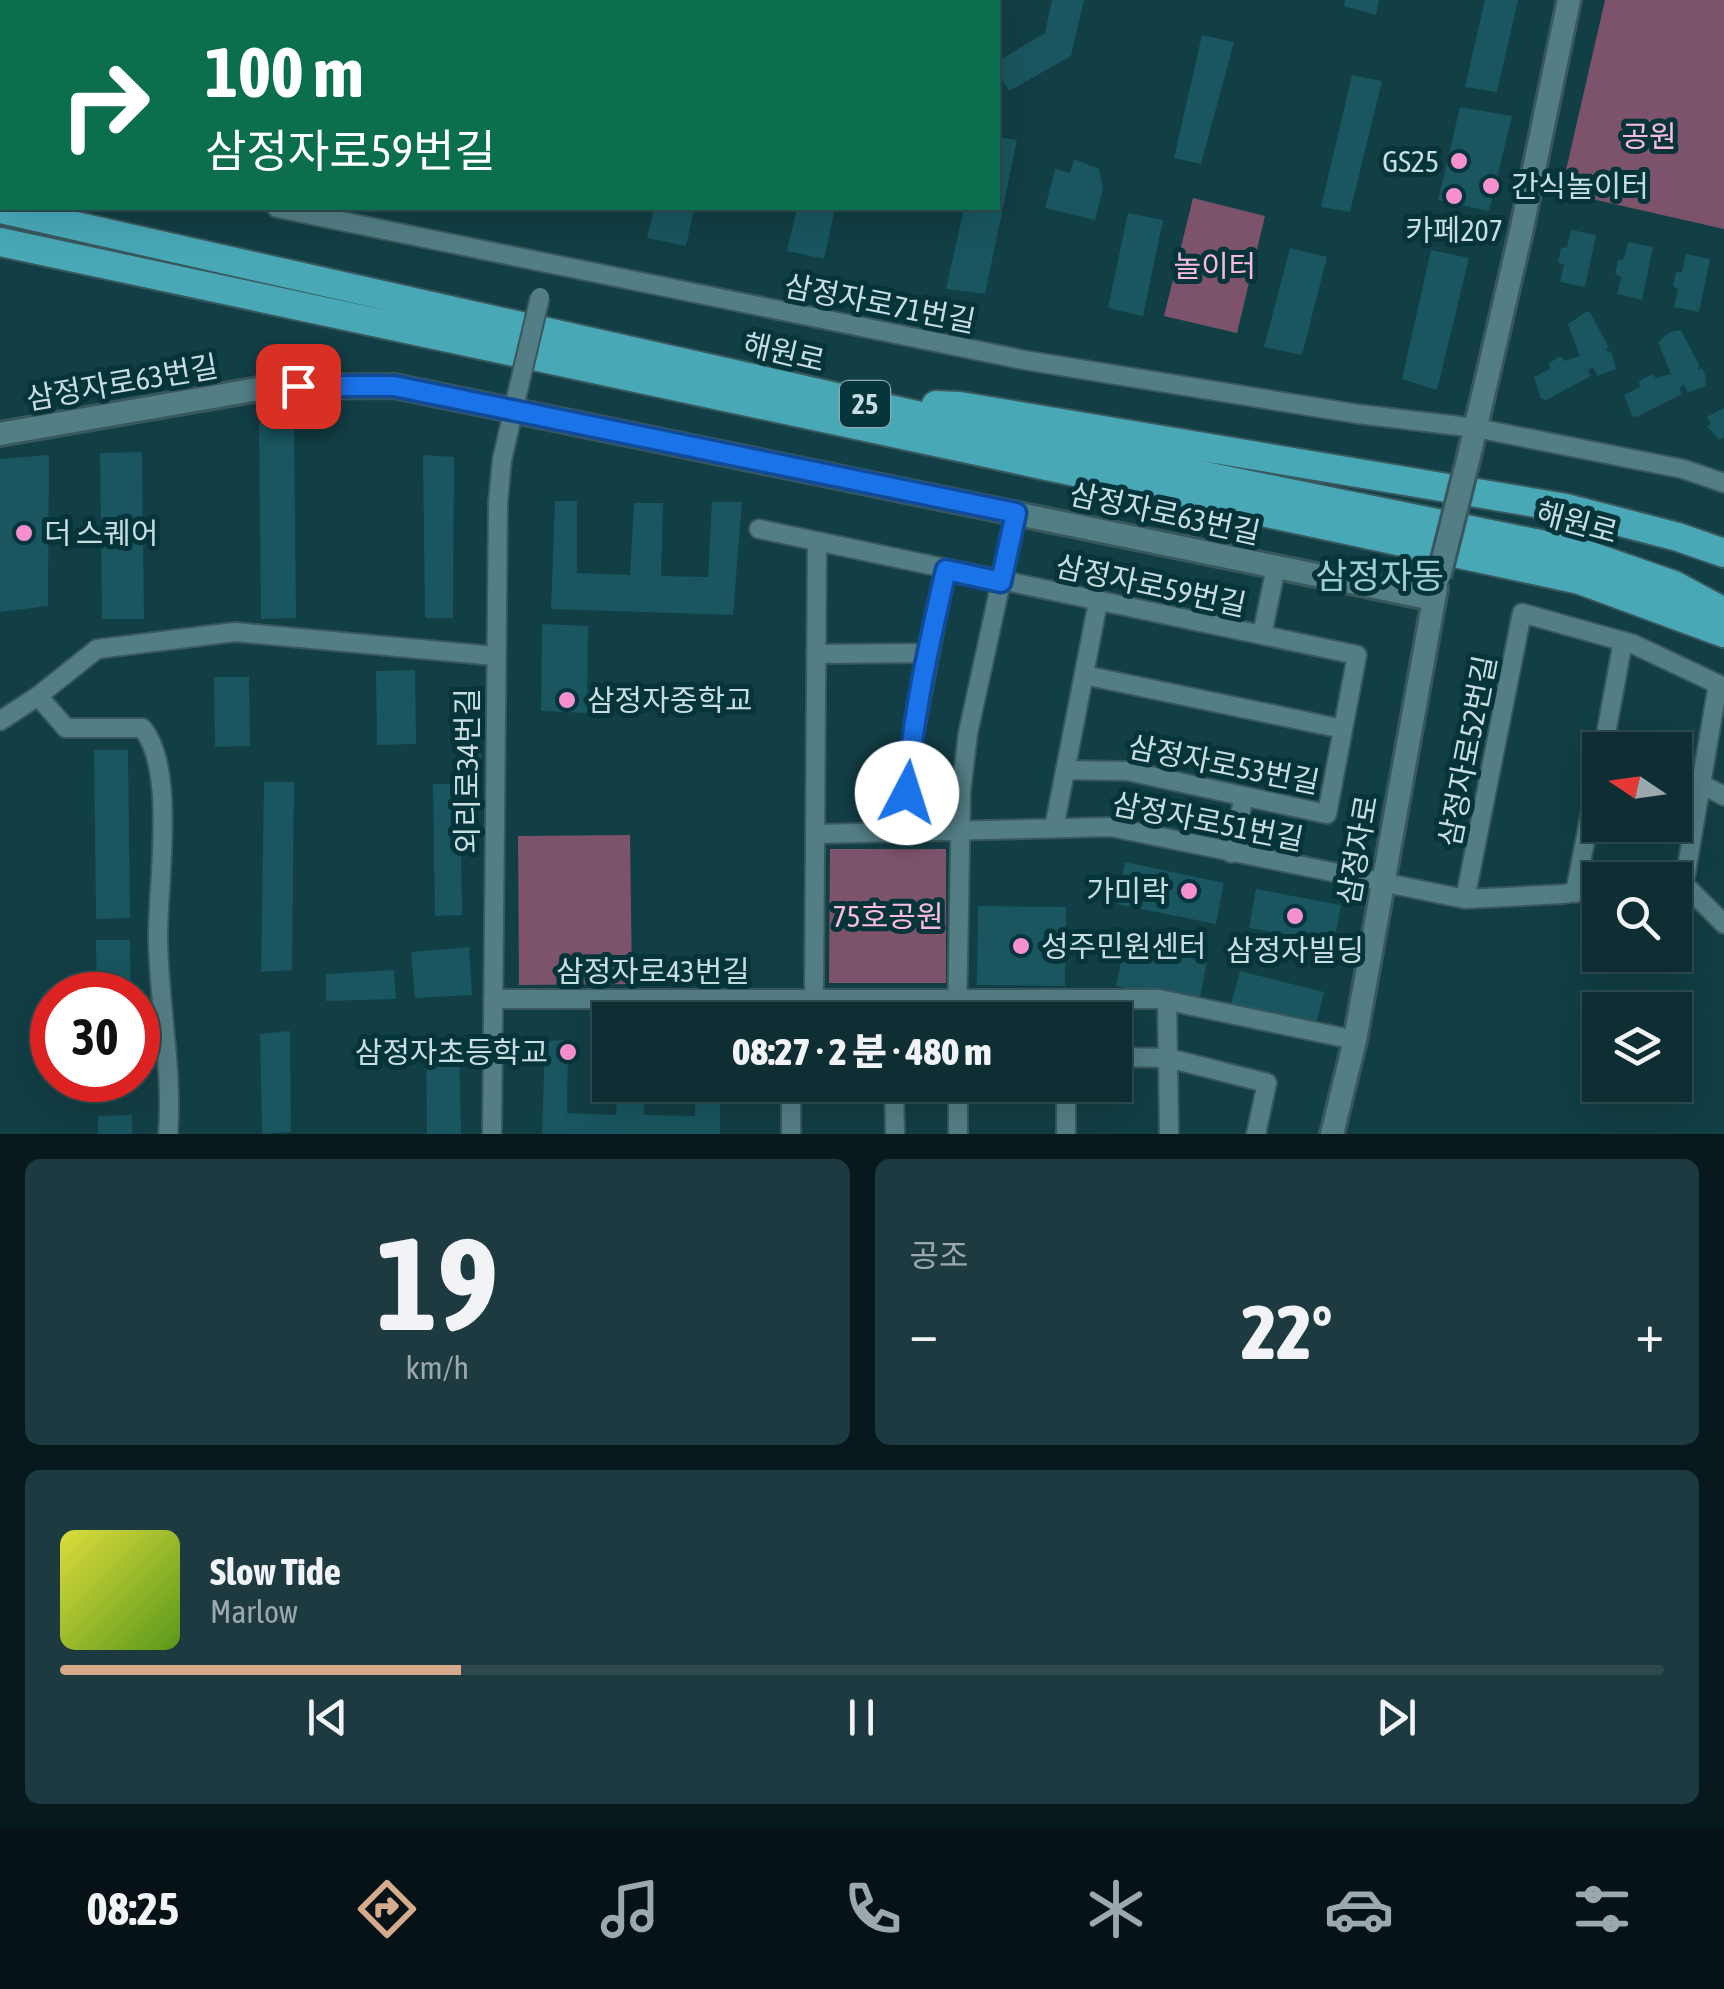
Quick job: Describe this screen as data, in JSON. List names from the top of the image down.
{
  "streets": {
    "highway": ["해원로", "25"],
    "street": [
      "삼정자로71번길",
      "삼정자로63번길",
      "삼정자로59번길",
      "삼정자로52번길",
      "삼정자로53번길",
      "외리로34번길",
      "삼정자로51번길",
      "삼정자로",
      "삼정자로43번길"
    ]
  },
  "crossings": [
    ["삼정자로71번길", "외리로34번길"],
    ["삼정자로71번길", "삼정자로"],
    ["삼정자로63번길", "외리로34번길"],
    ["삼정자로63번길", "삼정자로"],
    ["삼정자로59번길", "삼정자로53번길"],
    ["외리로34번길", "삼정자로43번길"],
    ["삼정자로51번길", "삼정자로"],
    ["삼정자로", "삼정자로43번길"]
  ],
  "districts": ["삼정자동"],
  "parks": ["공원", "놀이터", "75호공원"],
  "places": [
    "GS25",
    "간식놀이터",
    "카페207",
    "더 스퀘어",
    "삼정자중학교",
    "가미락",
    "삼정자빌딩",
    "성주민원센터",
    "삼정자초등학교"
  ],
  "north": "left",
  "page": {
    "turn": ["100 m", "삼정자로59번길"],
    "limit": "30",
    "trip": "08:27 · 2 분 · 480 m",
    "tile": [
      ["19", "km/h"],
      "공조"
    ],
    "heat": ["−", "22°", "+"],
    "song": ["Slow Tide", "Marlow"],
    "tabs": "08:25"
  }
}
